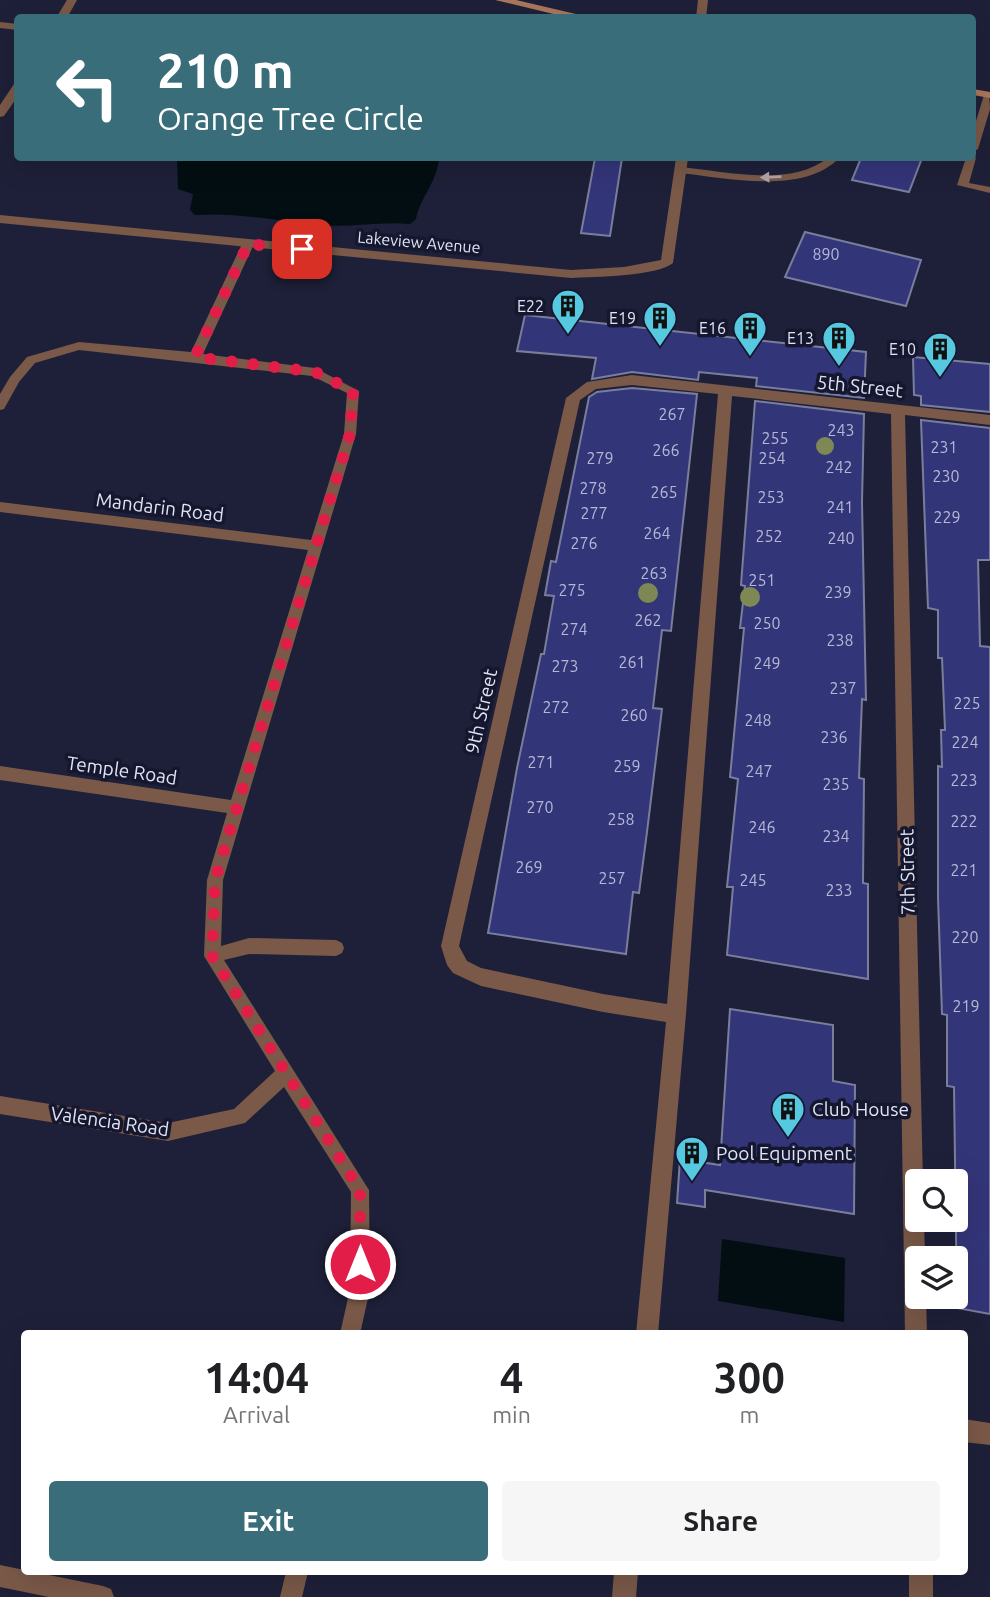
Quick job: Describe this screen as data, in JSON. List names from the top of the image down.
{
  "streets": {
    "street": [
      "Lakeview Avenue",
      "5th Street",
      "9th Street",
      "7th Street"
    ],
    "lane": ["Mandarin Road", "Temple Road", "Valencia Road"]
  },
  "crossings": [
    ["5th Street", "9th Street"],
    ["5th Street", "7th Street"]
  ],
  "places": {
    "building": [
      "E22",
      "E19",
      "E16",
      "E13",
      "E10",
      "Club House",
      "Pool Equipment"
    ]
  },
  "house_numbers": [
    "890",
    "267",
    "243",
    "255",
    "231",
    "266",
    "279",
    "254",
    "242",
    "230",
    "278",
    "265",
    "253",
    "241",
    "277",
    "229",
    "264",
    "252",
    "240",
    "276",
    "263",
    "251",
    "275",
    "239",
    "262",
    "250",
    "274",
    "238",
    "261",
    "249",
    "273",
    "237",
    "225",
    "272",
    "260",
    "248",
    "236",
    "224",
    "271",
    "259",
    "247",
    "223",
    "235",
    "270",
    "258",
    "222",
    "246",
    "234",
    "269",
    "221",
    "257",
    "245",
    "233",
    "220",
    "219"
  ],
  "page": {
    "turn": ["210 m", "Orange Tree Circle"],
    "eta": [
      "14:04",
      "Arrival",
      "4",
      "min",
      "300",
      "m"
    ],
    "buttons": ["Exit", "Share"]
  }
}
